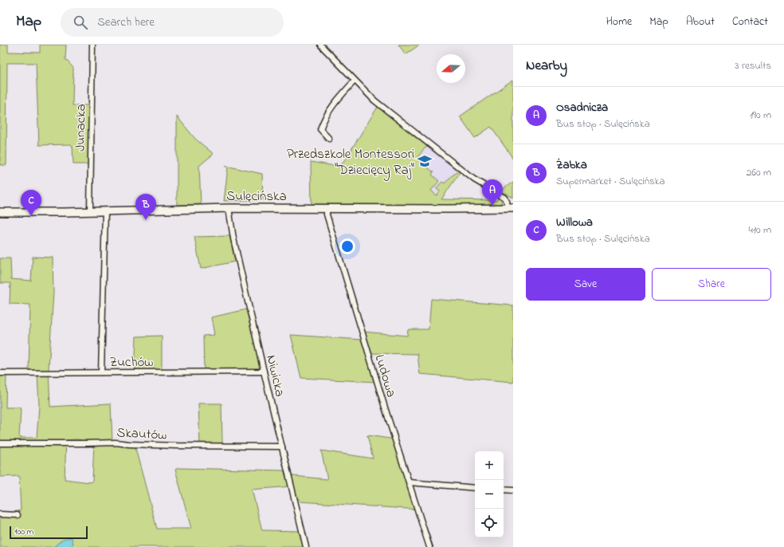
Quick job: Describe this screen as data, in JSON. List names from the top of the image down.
{
  "streets": {
    "street": [
      "Junacka",
      "Sulęcińska",
      "Zuchów",
      "Niwicka",
      "Ludowa",
      "Skautów"
    ]
  },
  "crossings": [
    ["Junacka", "Sulęcińska"],
    ["Sulęcińska", "Niwicka"],
    ["Sulęcińska", "Ludowa"],
    ["Zuchów", "Niwicka"],
    ["Niwicka", "Skautów"]
  ],
  "places": {
    "school or university": ["Przedszkole Montessori \"Dziecięcy Raj\""]
  },
  "scale_bar": "100 m",
  "north": "left",
  "page": {
    "header": "Map",
    "search": "Search here",
    "nav": [
      "Home",
      "Map",
      "About",
      "Contact"
    ],
    "heading": ["Nearby", "3 results"],
    "list": [
      {
        "mark": "A",
        "name": "Osadnicza",
        "note": "Bus stop · Sulęcińska",
        "value": "190 m"
      },
      {
        "mark": "B",
        "name": "Żabka",
        "note": "Supermarket · Sulęcińska",
        "value": "260 m"
      },
      {
        "mark": "C",
        "name": "Willowa",
        "note": "Bus stop · Sulęcińska",
        "value": "410 m"
      }
    ],
    "pins": ["A", "C", "B"],
    "buttons": ["Save", "Share"],
    "map_buttons": ["+", "−"],
    "scale": "100 m"
  }
}
